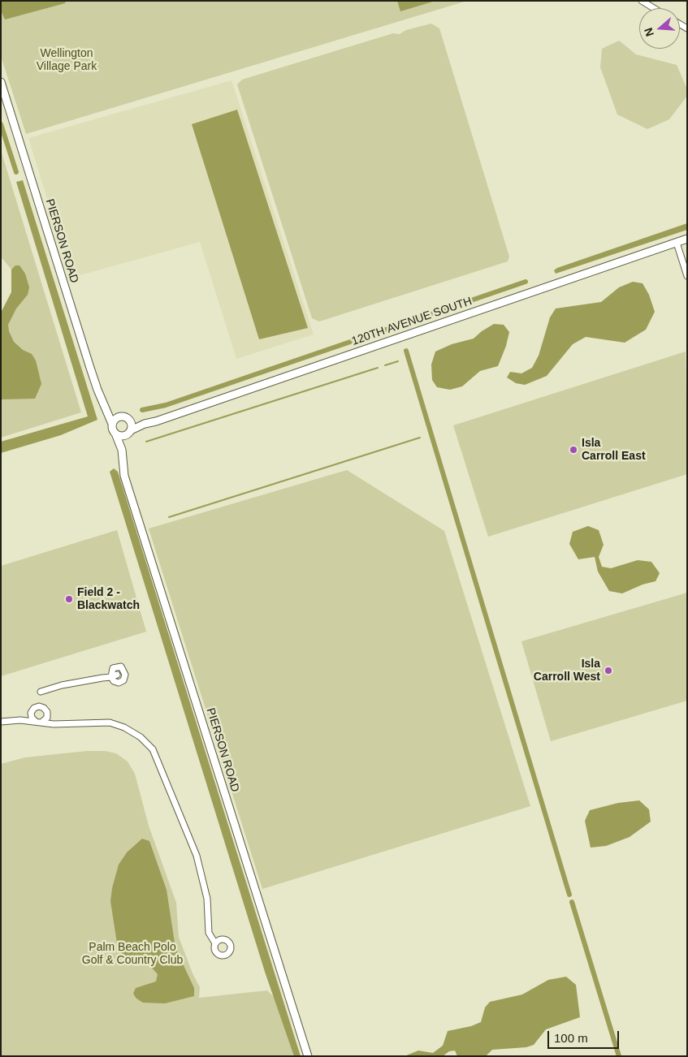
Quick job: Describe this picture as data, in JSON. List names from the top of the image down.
{
  "streets": {
    "street": ["PIERSON ROAD", "120TH AVENUE SOUTH"]
  },
  "crossings": [
    ["PIERSON ROAD", "120TH AVENUE SOUTH"]
  ],
  "parks": ["Wellington Village Park", "Palm Beach Polo Golf & Country Club"],
  "places": ["Isla Carroll East", "Field 2 - Blackwatch", "Isla Carroll West"],
  "scale_bar": "100 m",
  "north": "left"
}
